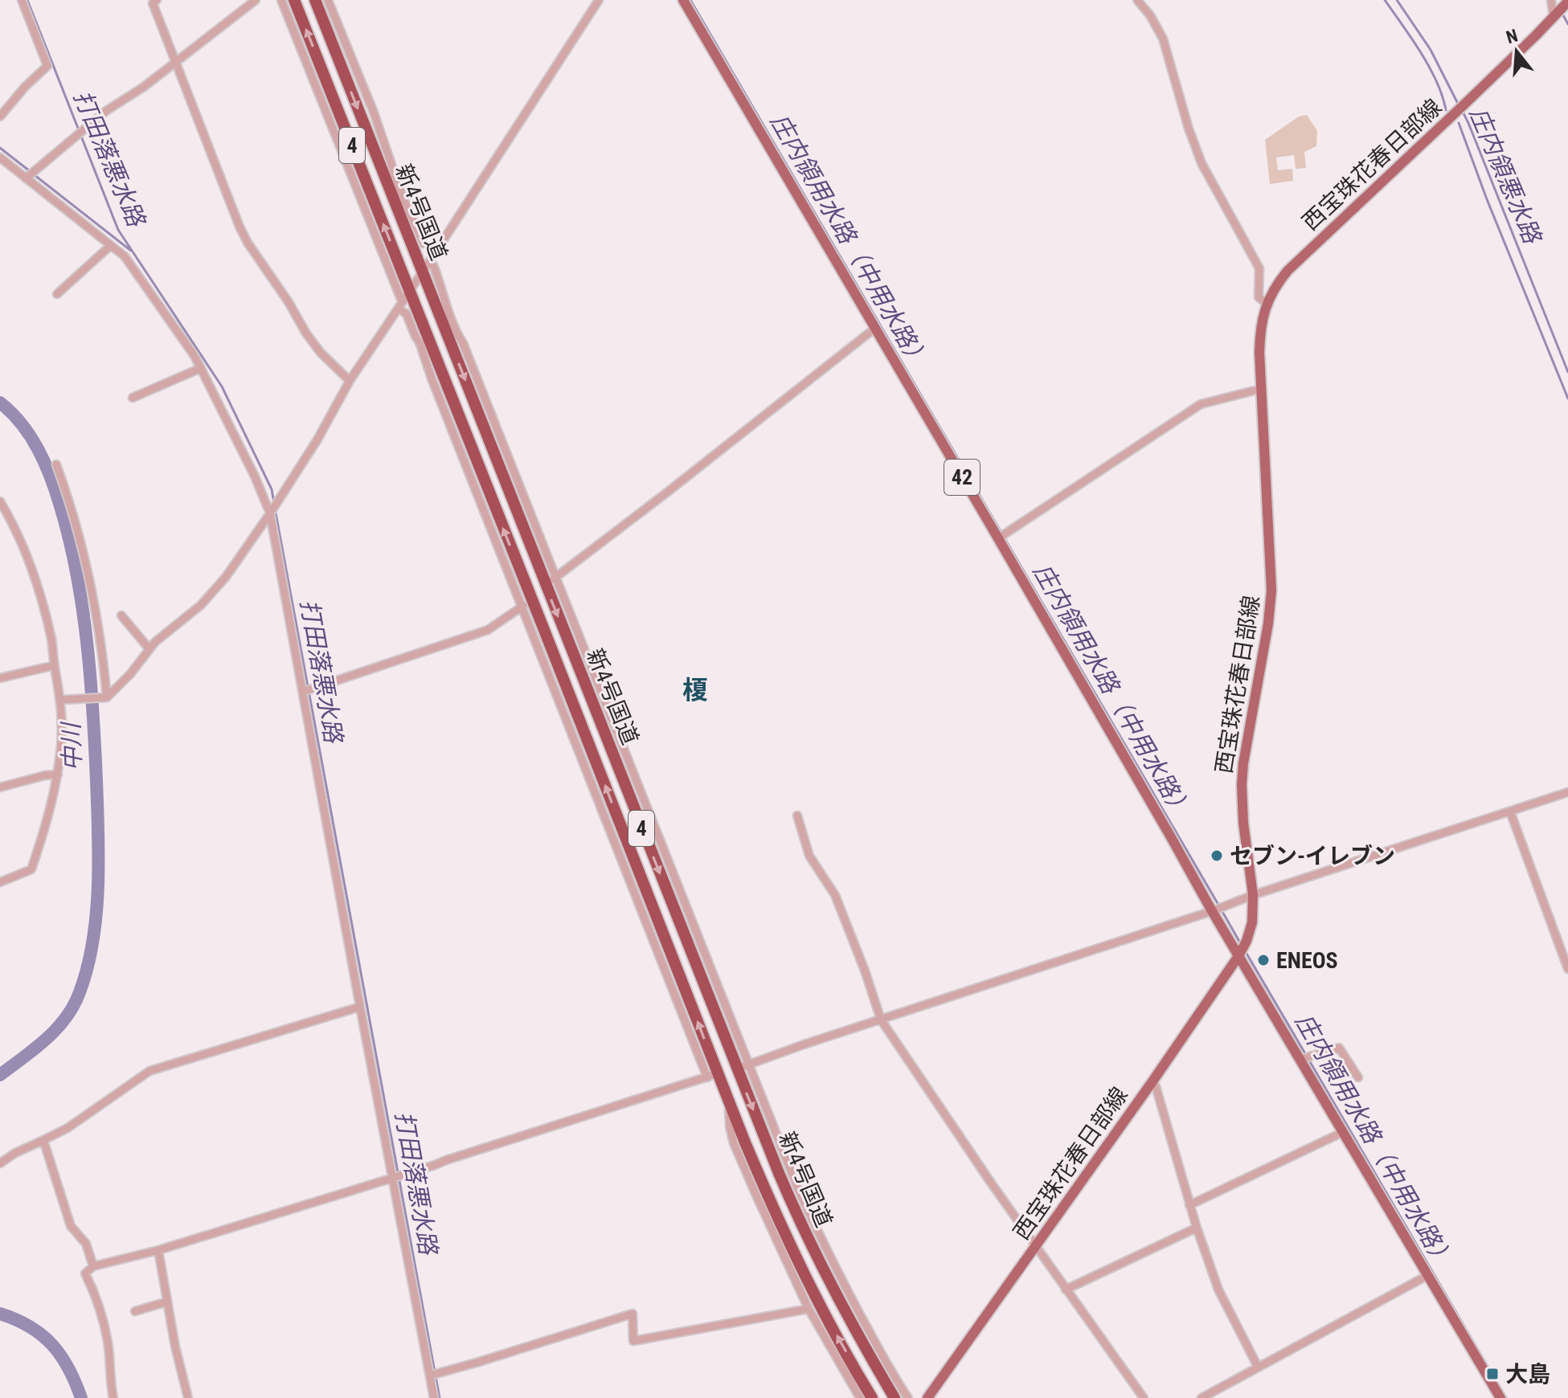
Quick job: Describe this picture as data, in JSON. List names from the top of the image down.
{
  "streets": {
    "highway": ["4", "新4号国道"],
    "main road": ["西宝珠花春日部線", "42"]
  },
  "crossings": [
    ["西宝珠花春日部線", "42"]
  ],
  "districts": ["榎"],
  "water": [
    "打田落悪水路",
    "庄内領悪水路",
    "庄内領用水路（中用水路）",
    "中川"
  ],
  "places": {
    "other": ["セブン-イレブン", "ENEOS"],
    "transit": ["大島"]
  },
  "north": "top"
}
